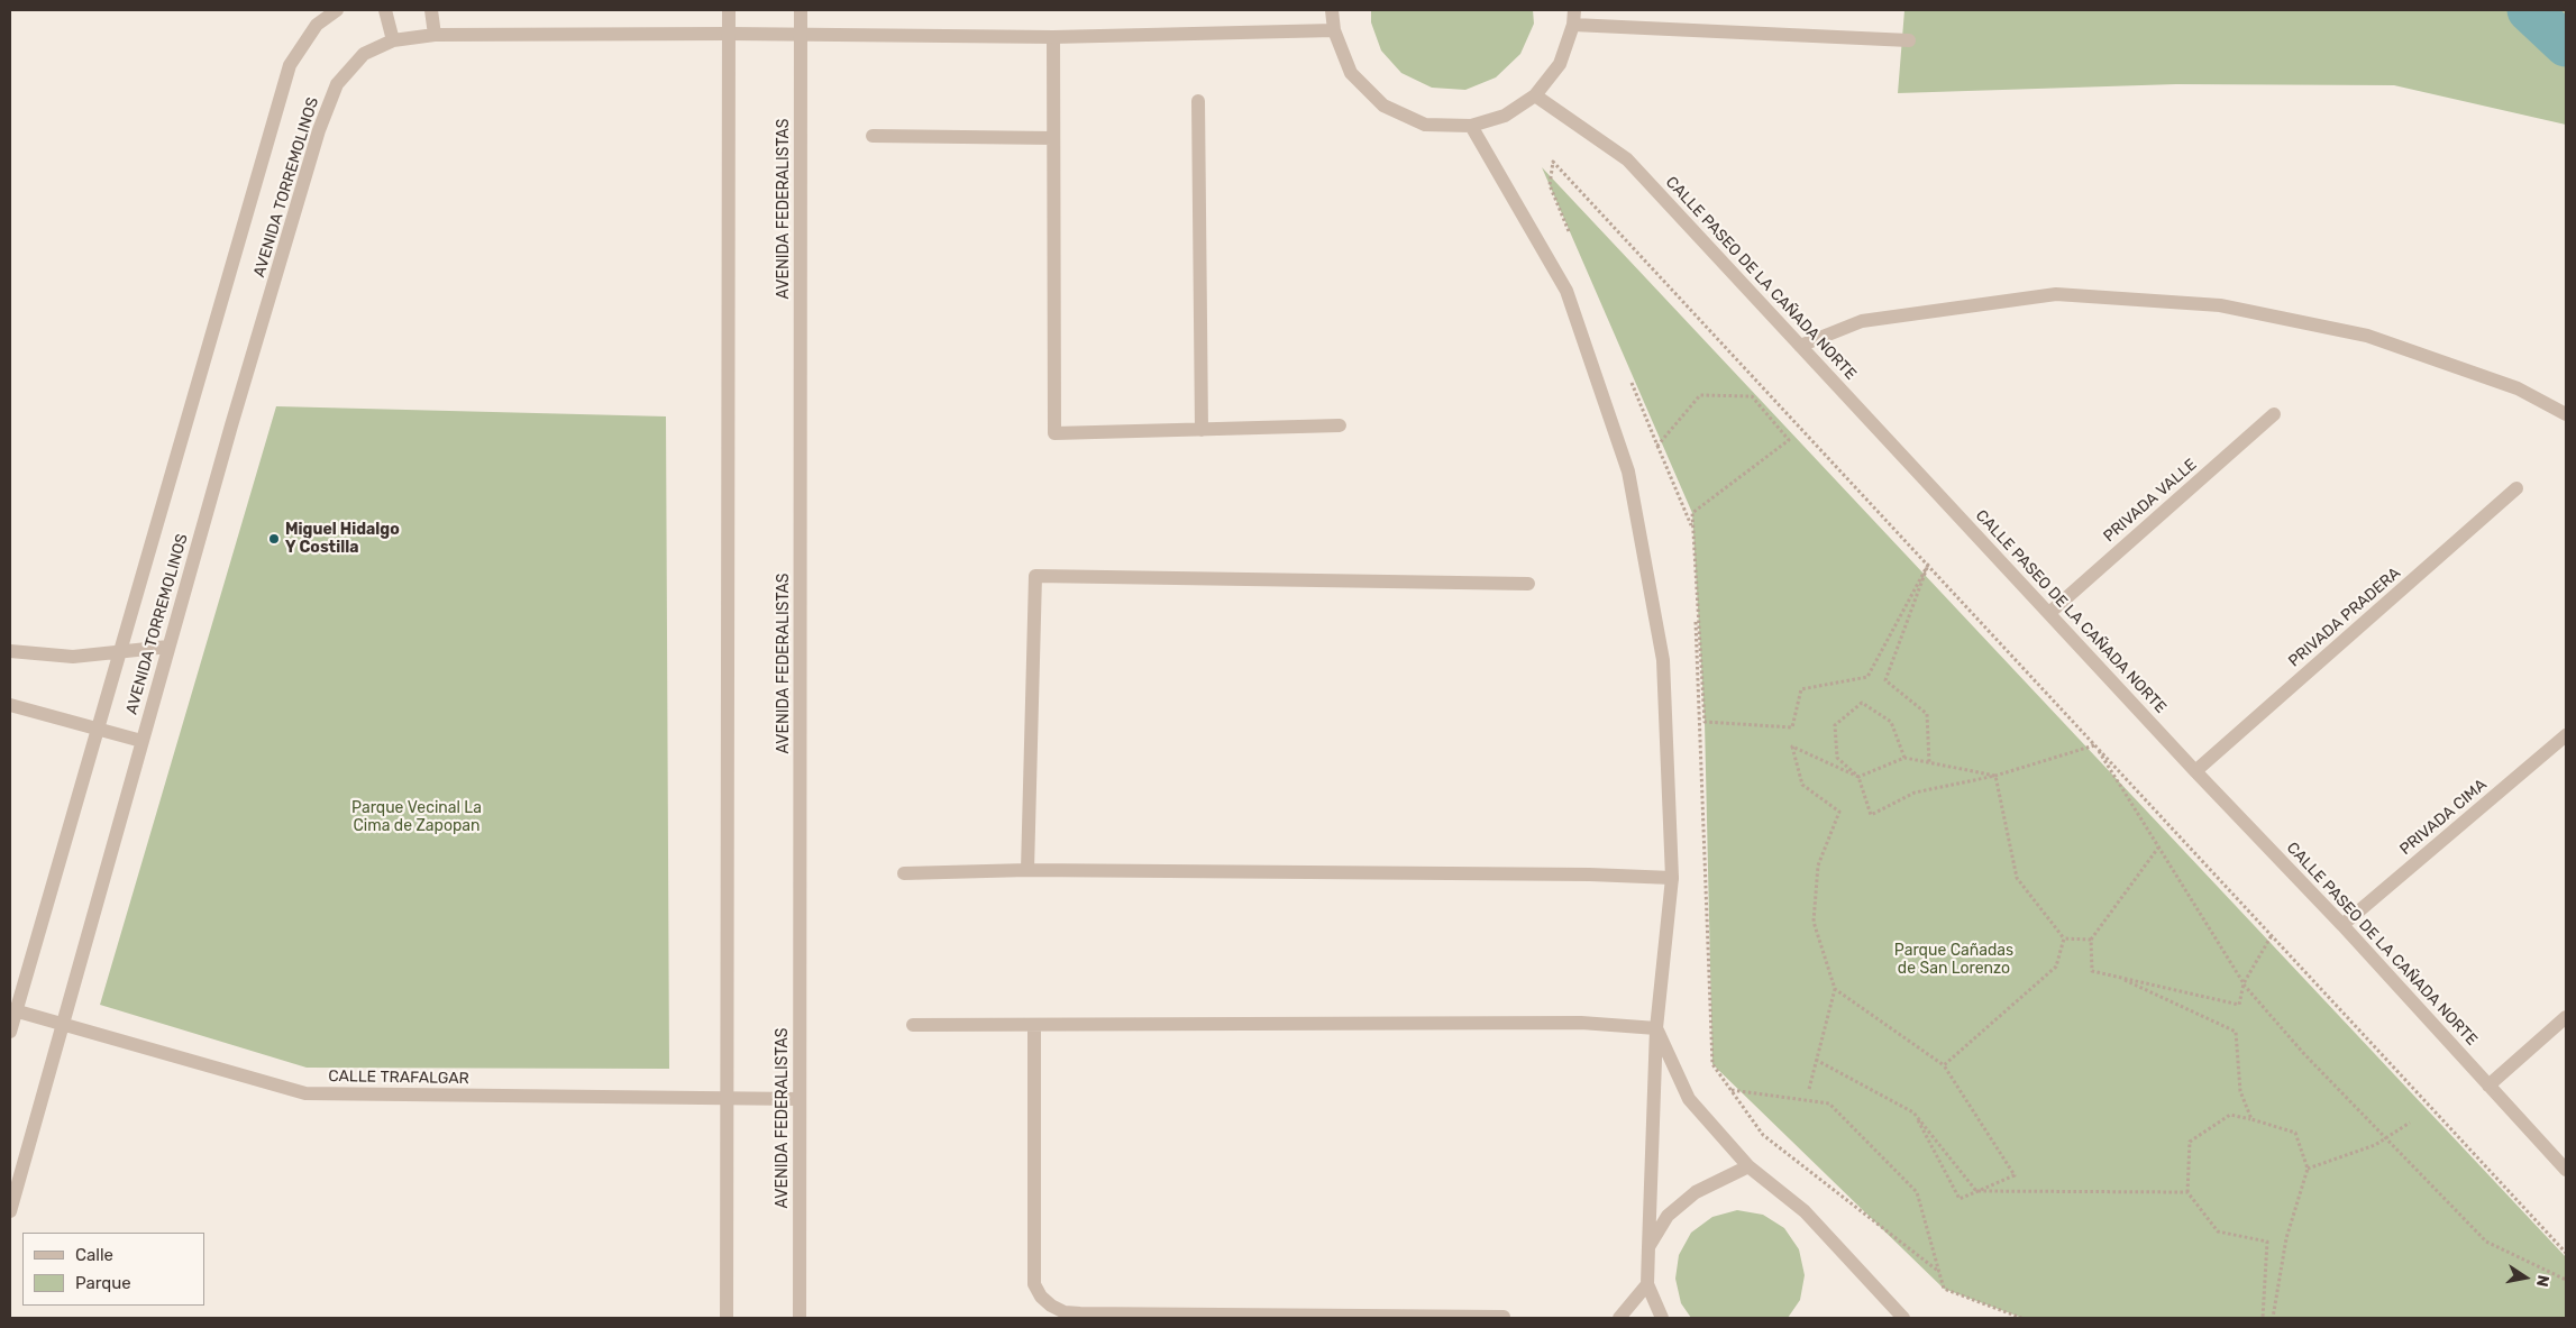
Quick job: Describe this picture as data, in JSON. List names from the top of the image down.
{
  "streets": {
    "street": [
      "AVENIDA TORREMOLINOS",
      "AVENIDA FEDERALISTAS",
      "CALLE PASEO DE LA CAÑADA NORTE",
      "PRIVADA VALLE",
      "PRIVADA PRADERA",
      "PRIVADA CIMA",
      "CALLE TRAFALGAR"
    ]
  },
  "crossings": [
    ["AVENIDA TORREMOLINOS", "AVENIDA FEDERALISTAS"],
    ["AVENIDA TORREMOLINOS", "CALLE TRAFALGAR"],
    ["AVENIDA FEDERALISTAS", "CALLE TRAFALGAR"],
    ["CALLE PASEO DE LA CAÑADA NORTE", "PRIVADA VALLE"],
    ["CALLE PASEO DE LA CAÑADA NORTE", "PRIVADA PRADERA"],
    ["CALLE PASEO DE LA CAÑADA NORTE", "PRIVADA CIMA"]
  ],
  "parks": ["Parque Vecinal La Cima de Zapopan", "Parque Cañadas de San Lorenzo"],
  "places": ["Miguel Hidalgo Y Costilla"],
  "legend": ["Calle", "Parque"],
  "north": "right"
}
